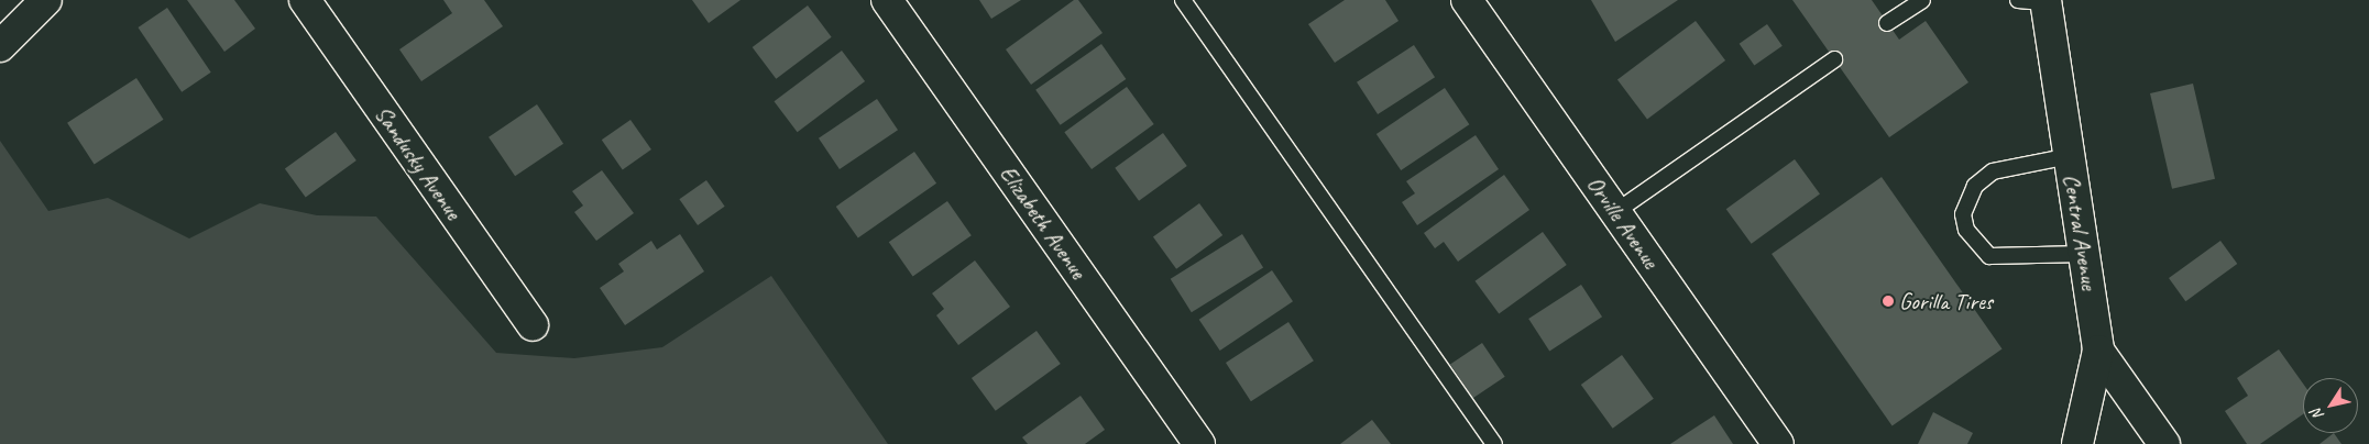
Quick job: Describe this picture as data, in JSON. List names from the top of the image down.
{
  "streets": {
    "street": [
      "Sandusky Avenue",
      "Elizabeth Avenue",
      "Orville Avenue",
      "Central Avenue"
    ]
  },
  "places": ["Gorilla Tires"],
  "north": "bottom left"
}
